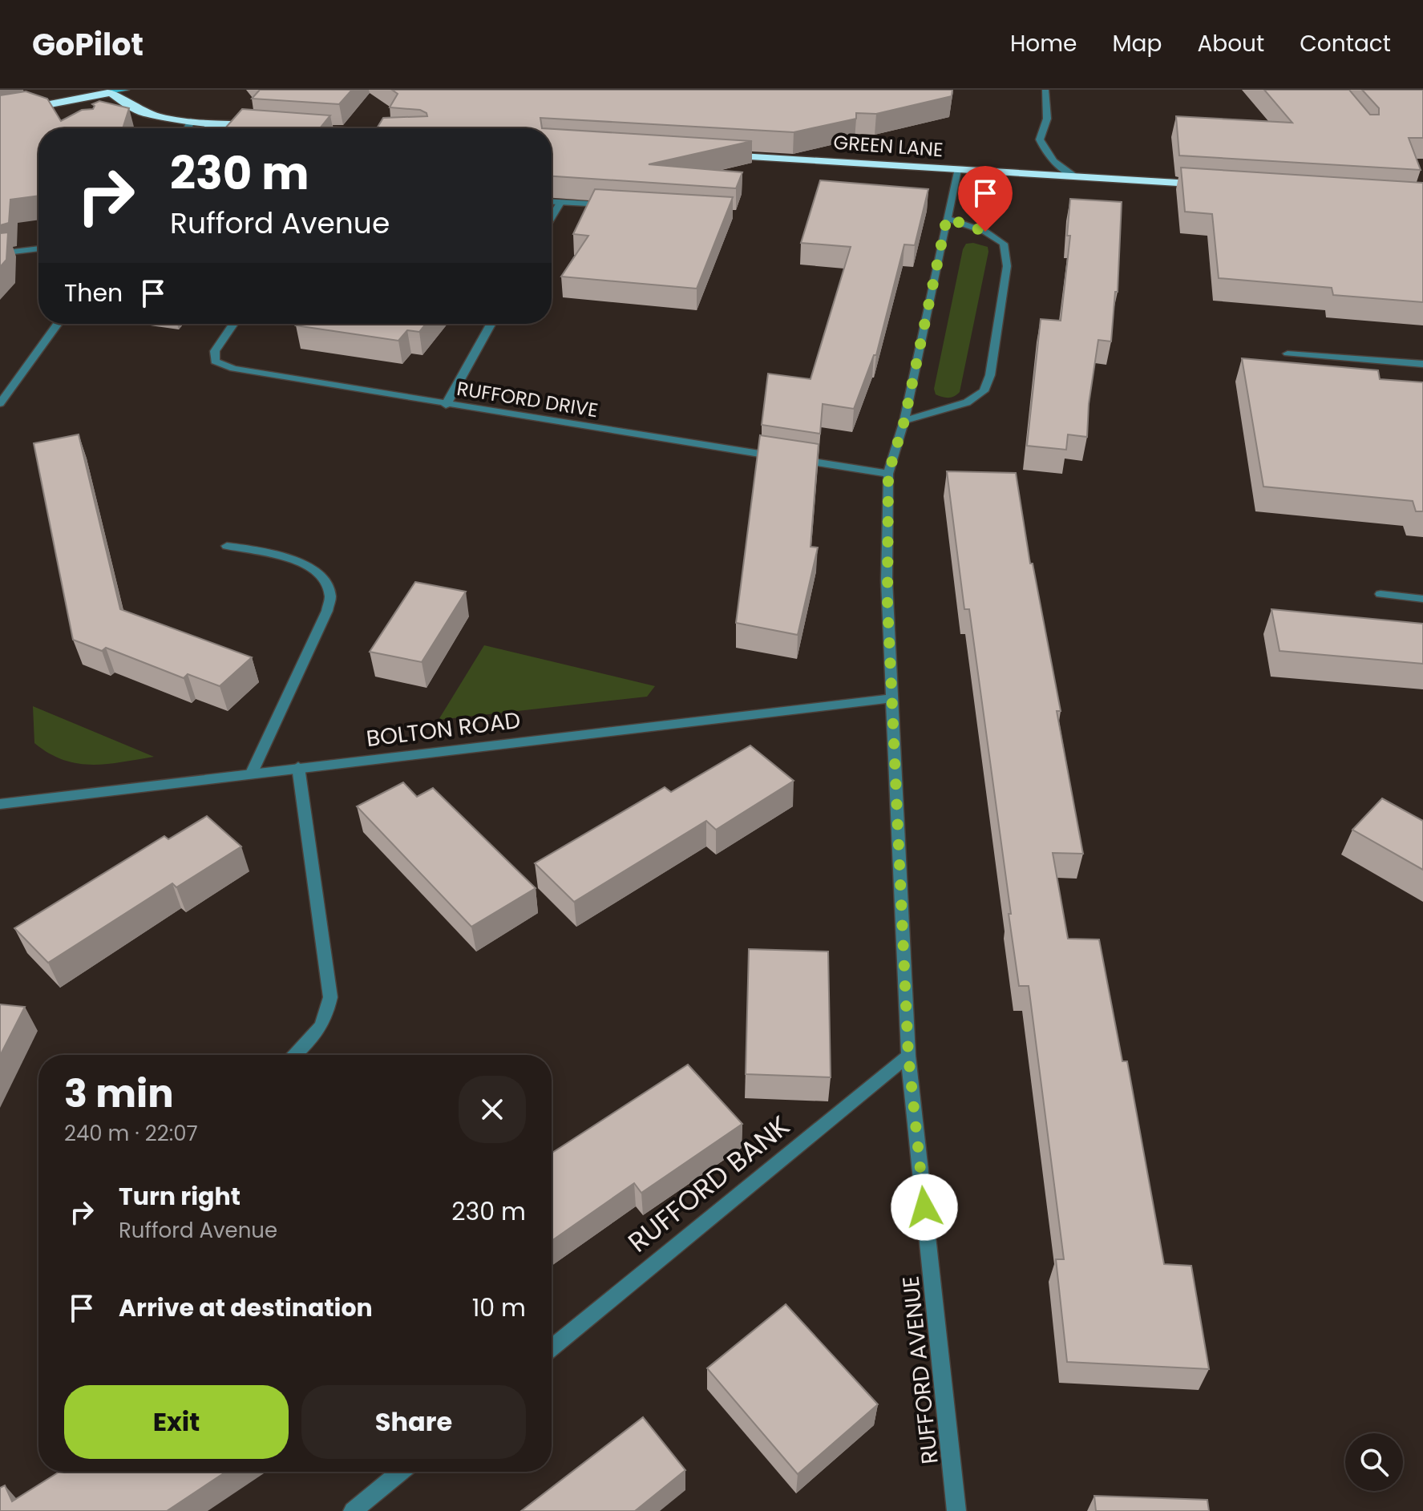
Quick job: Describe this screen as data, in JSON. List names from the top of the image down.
{
  "streets": {
    "highway": ["GREEN LANE"],
    "street": [
      "RUFFORD DRIVE",
      "BOLTON ROAD",
      "RUFFORD BANK",
      "RUFFORD AVENUE"
    ]
  },
  "crossings": [
    ["GREEN LANE", "RUFFORD AVENUE"],
    ["RUFFORD DRIVE", "RUFFORD AVENUE"],
    ["BOLTON ROAD", "RUFFORD AVENUE"],
    ["RUFFORD BANK", "RUFFORD AVENUE"]
  ],
  "page": {
    "header": "GoPilot",
    "nav": [
      "Home",
      "Map",
      "About",
      "Contact"
    ],
    "turn": ["230 m", "Rufford Avenue"],
    "then": "Then",
    "heading": ["3 min", "240 m · 22:07"],
    "list": [
      {
        "name": "Turn right",
        "note": "Rufford Avenue",
        "value": "230 m"
      },
      {
        "name": "Arrive at destination",
        "value": "10 m"
      }
    ],
    "buttons": ["Exit", "Share"]
  }
}
